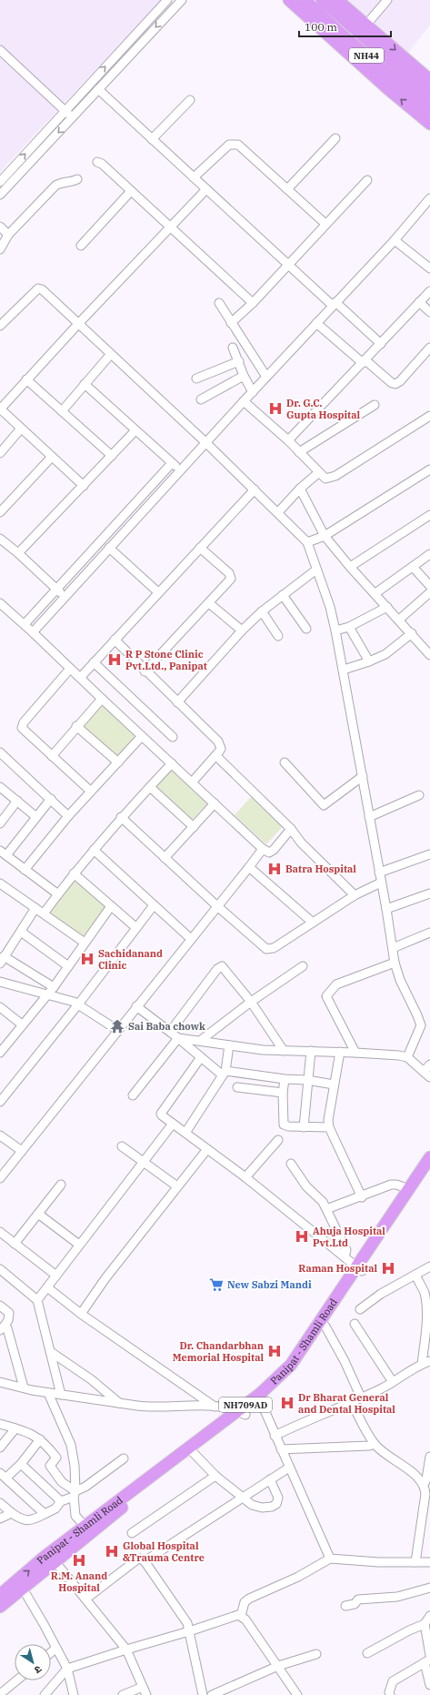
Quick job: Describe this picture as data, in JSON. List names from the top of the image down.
{
  "streets": {
    "highway": ["NH44", "Panipat - Shamli Road", "NH709AD"]
  },
  "places": {
    "hospital": [
      "Dr. G.C. Gupta Hospital",
      "R P Stone Clinic Pvt.Ltd., Panipat",
      "Batra Hospital",
      "Sachidanand Clinic",
      "Ahuja Hospital Pvt.Ltd",
      "Raman Hospital",
      "Dr. Chandarbhan Memorial Hospital",
      "Dr Bharat General and Dental Hospital",
      "Global Hospital &Trauma Centre",
      "R.M. Anand Hospital"
    ],
    "temple": ["Sai Baba chowk"],
    "supermarket": ["New Sabzi Mandi"]
  },
  "scale_bar": "100 m",
  "north": "bottom right"
}
